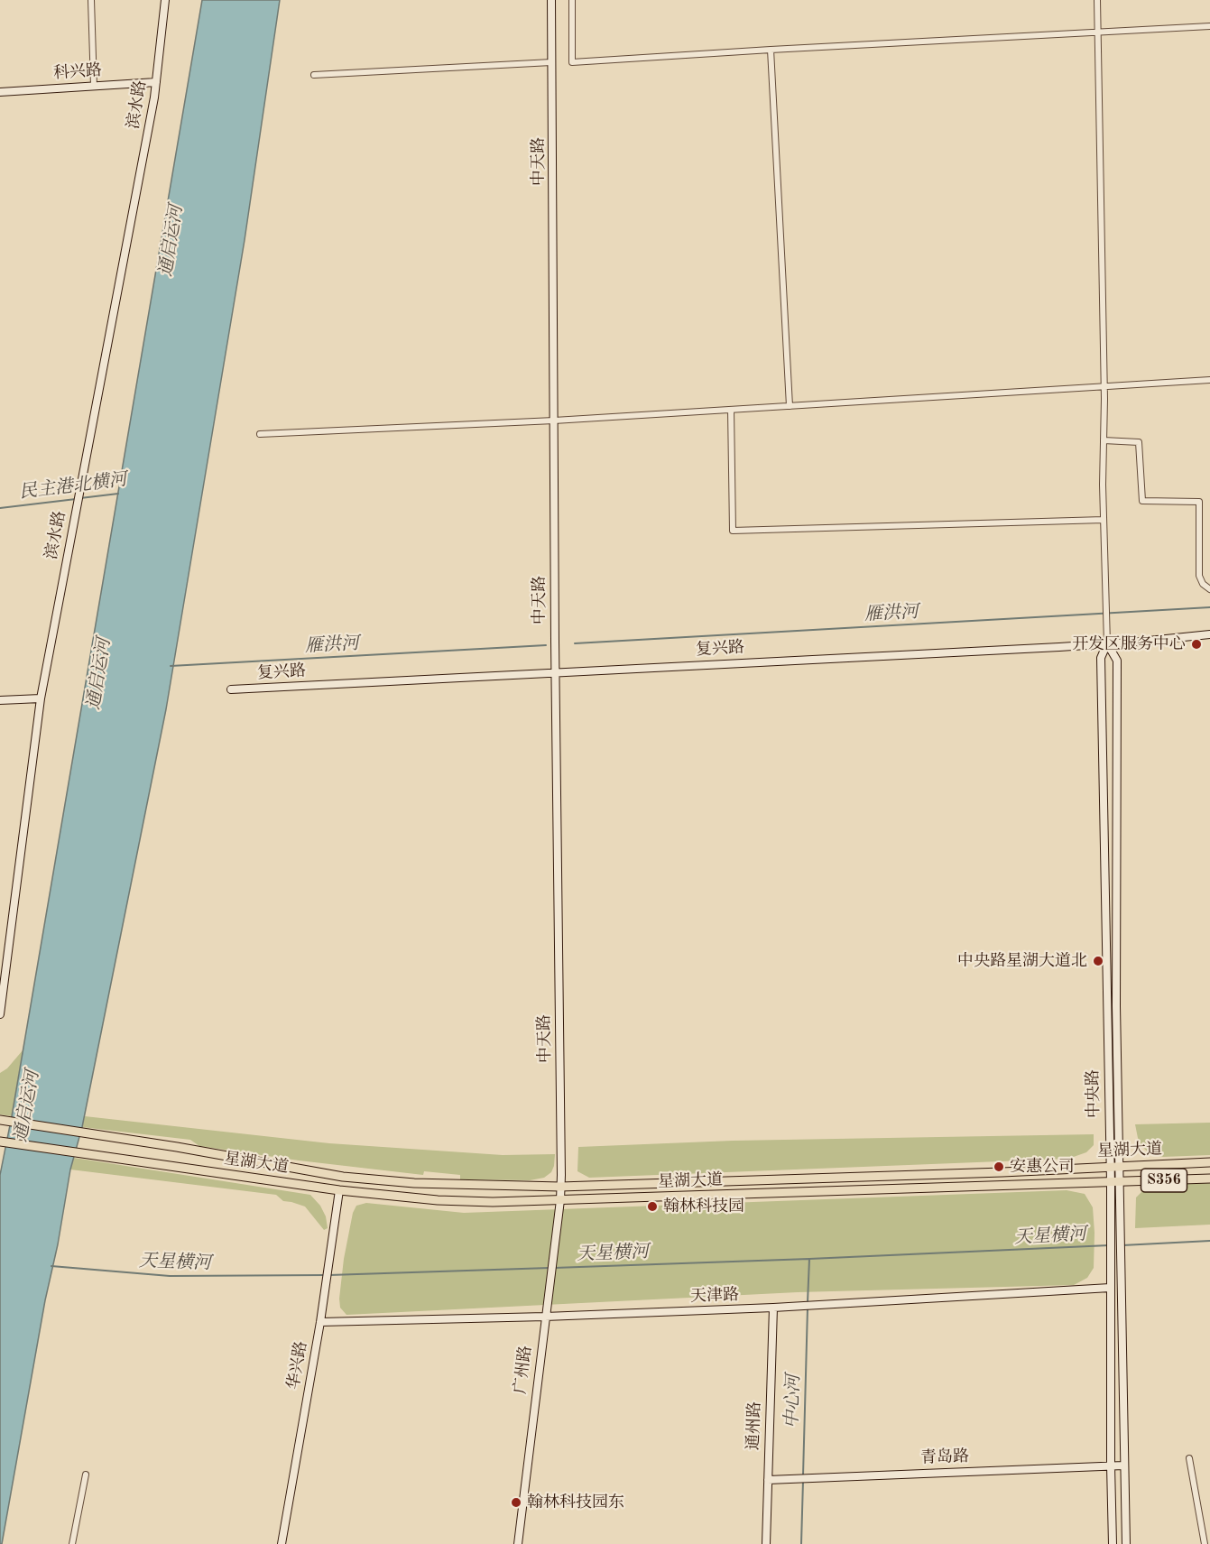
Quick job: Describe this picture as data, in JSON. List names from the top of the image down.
{
  "streets": {
    "main road": ["星湖大道", "S356"],
    "street": [
      "科兴路",
      "滨水路",
      "中天路",
      "复兴路",
      "中央路",
      "天津路",
      "华兴路",
      "广州路",
      "通州路",
      "青岛路"
    ]
  },
  "crossings": [
    ["科兴路", "滨水路"],
    ["中天路", "复兴路"],
    ["中天路", "星湖大道"],
    ["中天路", "广州路"],
    ["复兴路", "中央路"],
    ["中央路", "星湖大道"],
    ["中央路", "天津路"],
    ["中央路", "青岛路"],
    ["星湖大道", "华兴路"],
    ["星湖大道", "广州路"],
    ["天津路", "华兴路"],
    ["天津路", "广州路"],
    ["天津路", "通州路"],
    ["通州路", "青岛路"]
  ],
  "water": [
    "通启运河",
    "民主港北横河",
    "雁洪河",
    "天星横河",
    "中心河"
  ],
  "places": [
    "开发区服务中心",
    "中央路星湖大道北",
    "安惠公司",
    "翰林科技园",
    "翰林科技园东"
  ]
}
